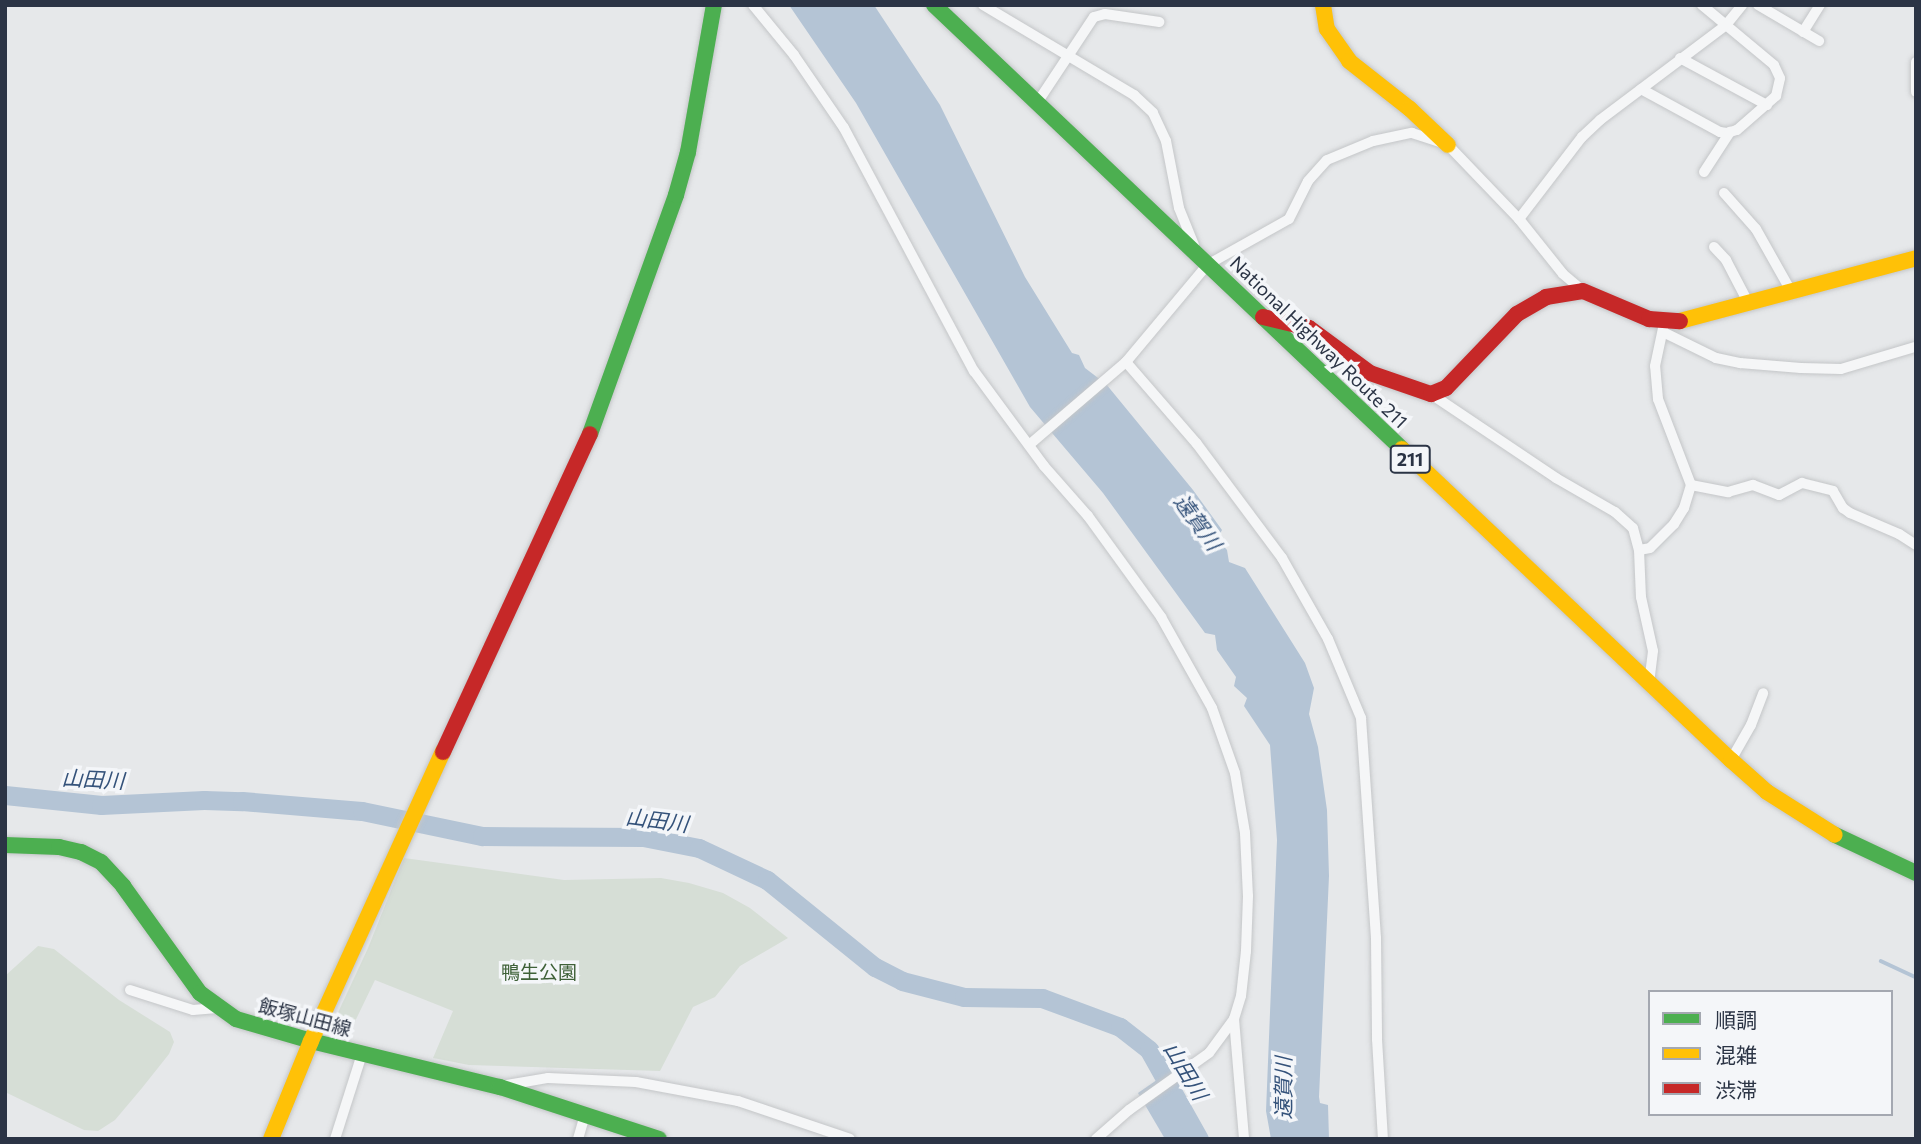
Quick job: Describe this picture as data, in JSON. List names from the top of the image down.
{
  "streets": {
    "main road": ["National Highway Route 211", "211", "飯塚山田線"]
  },
  "water": ["遠賀川", "山田川"],
  "parks": ["鴨生公園"],
  "legend": ["順調", "混雑", "渋滞"]
}
